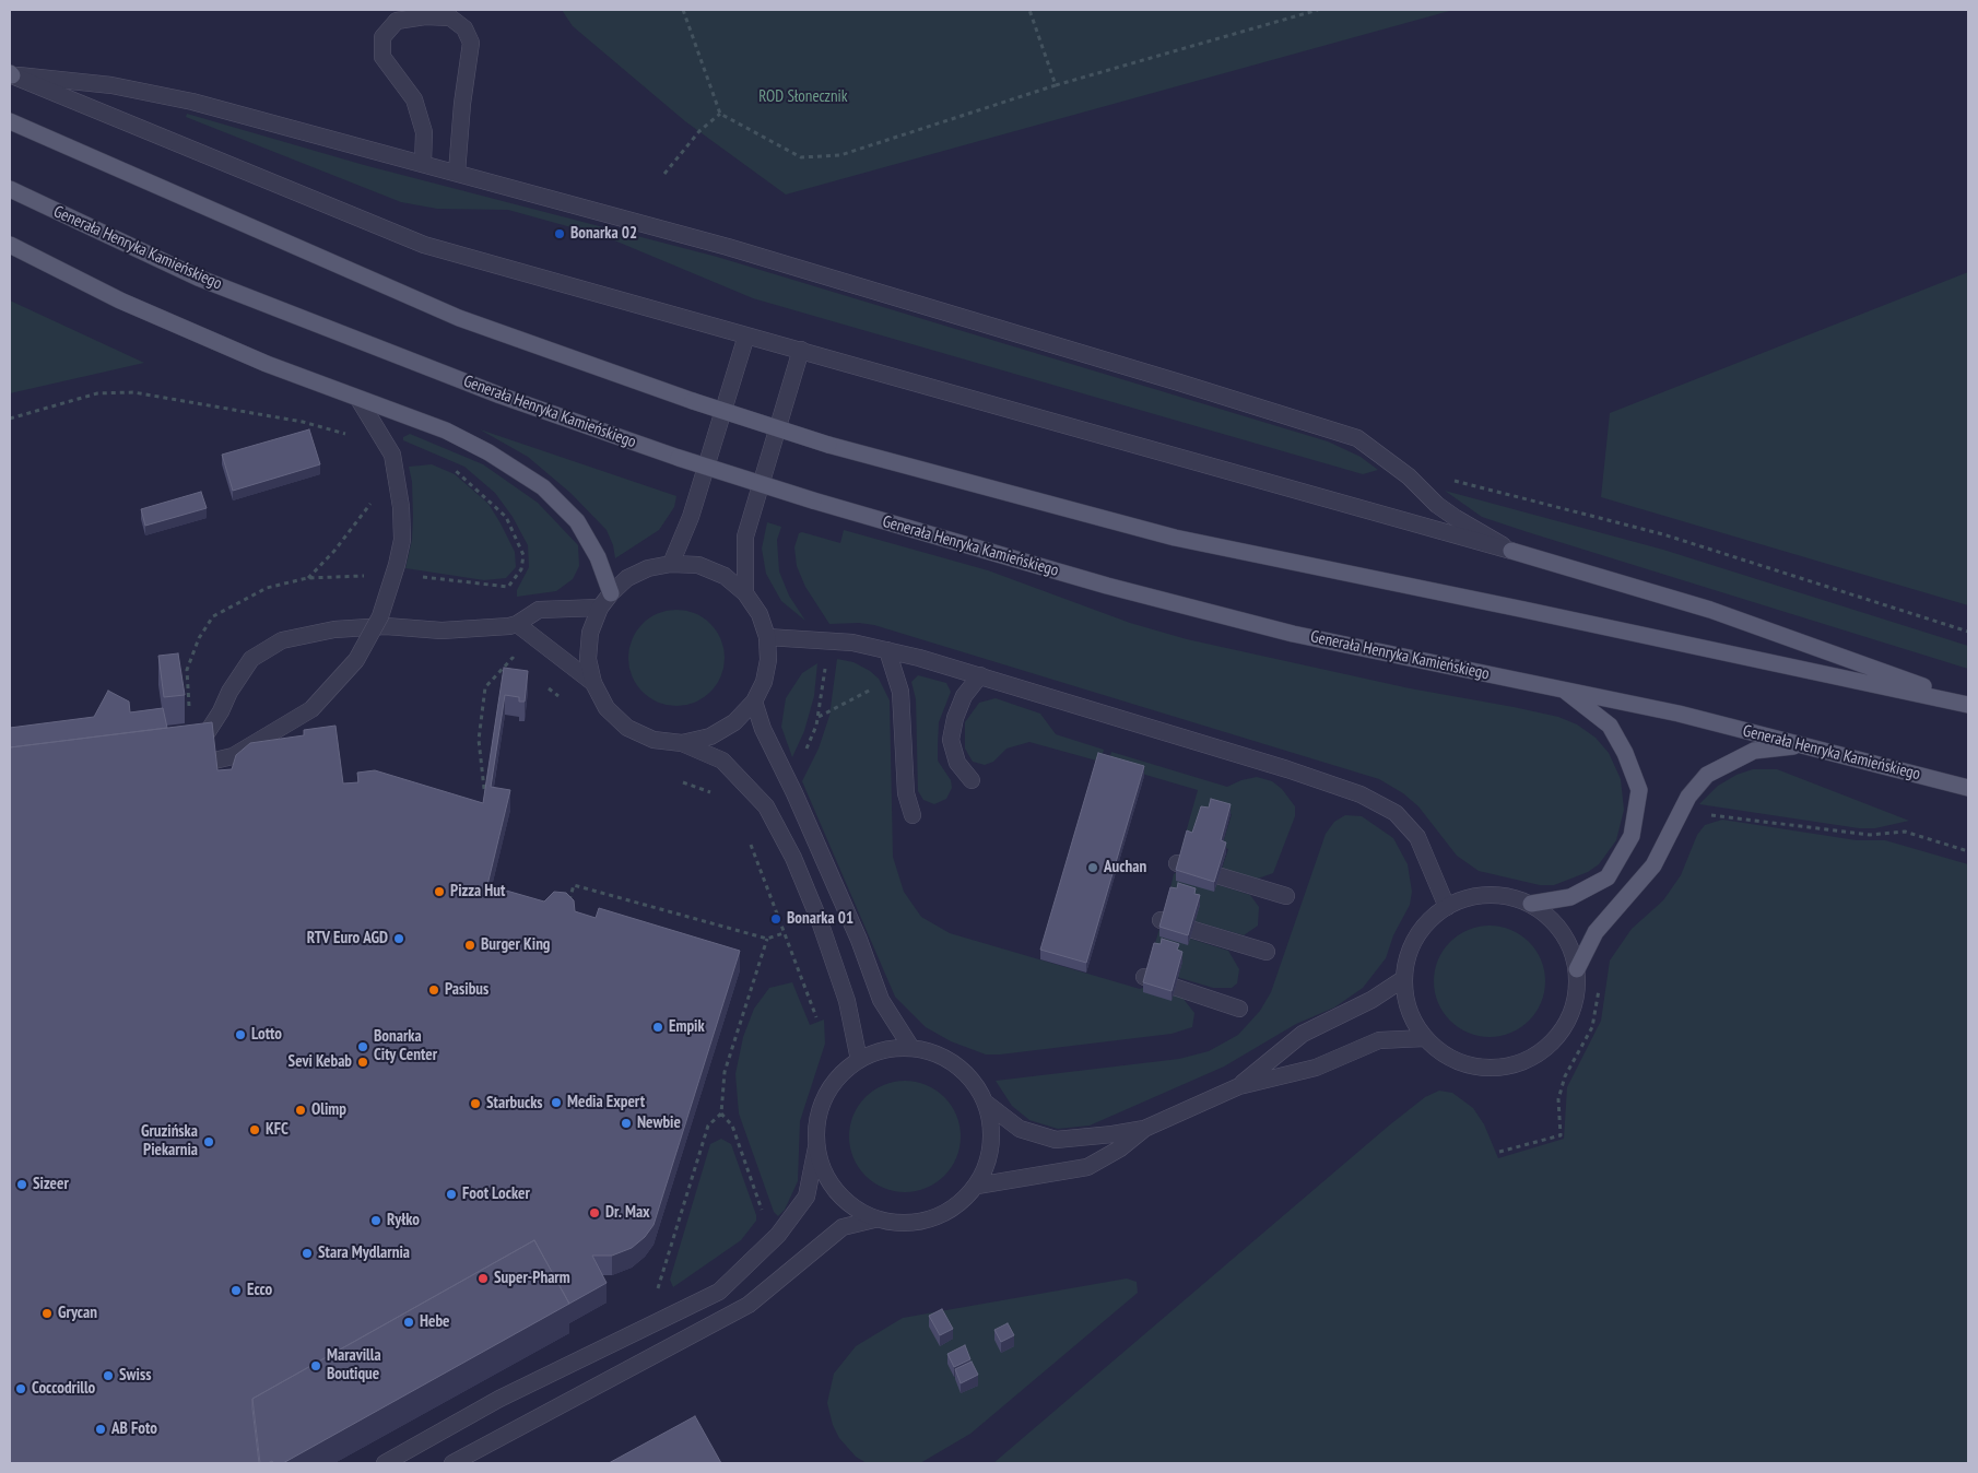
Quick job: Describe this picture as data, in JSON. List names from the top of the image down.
{
  "streets": {
    "main road": ["Generała Henryka Kamieńskiego"]
  },
  "parks": ["ROD Słonecznik"],
  "places": [
    "Bonarka 02",
    "Auchan",
    "Pizza Hut",
    "Bonarka 01",
    "RTV Euro AGD",
    "Burger King",
    "Pasibus",
    "Empik",
    "Lotto",
    "Bonarka City Center",
    "Sevi Kebab",
    "Media Expert",
    "Starbucks",
    "Olimp",
    "Newbie",
    "KFC",
    "Gruzińska Piekarnia",
    "Sizeer",
    "Foot Locker",
    "Dr. Max",
    "Ryłko",
    "Stara Mydlarnia",
    "Super-Pharm",
    "Ecco",
    "Grycan",
    "Hebe",
    "Maravilla Boutique",
    "Swiss",
    "Coccodrillo",
    "AB Foto"
  ]
}
